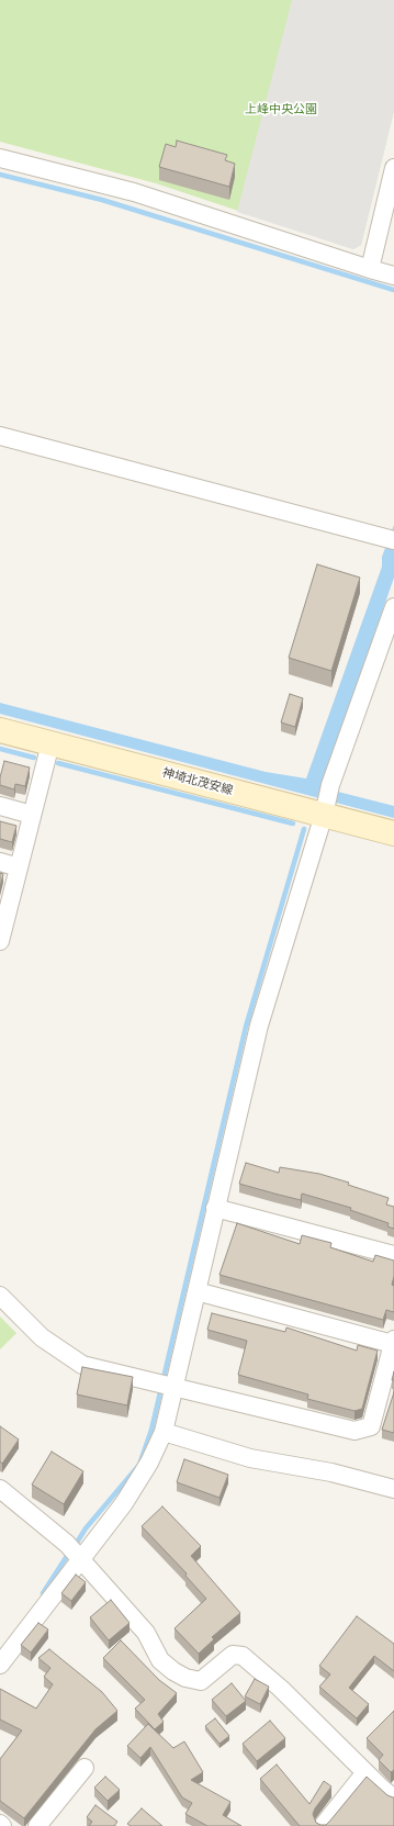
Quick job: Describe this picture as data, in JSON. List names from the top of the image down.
{
  "streets": {
    "main road": ["神埼北茂安線"]
  },
  "parks": ["上峰中央公園"]
}
